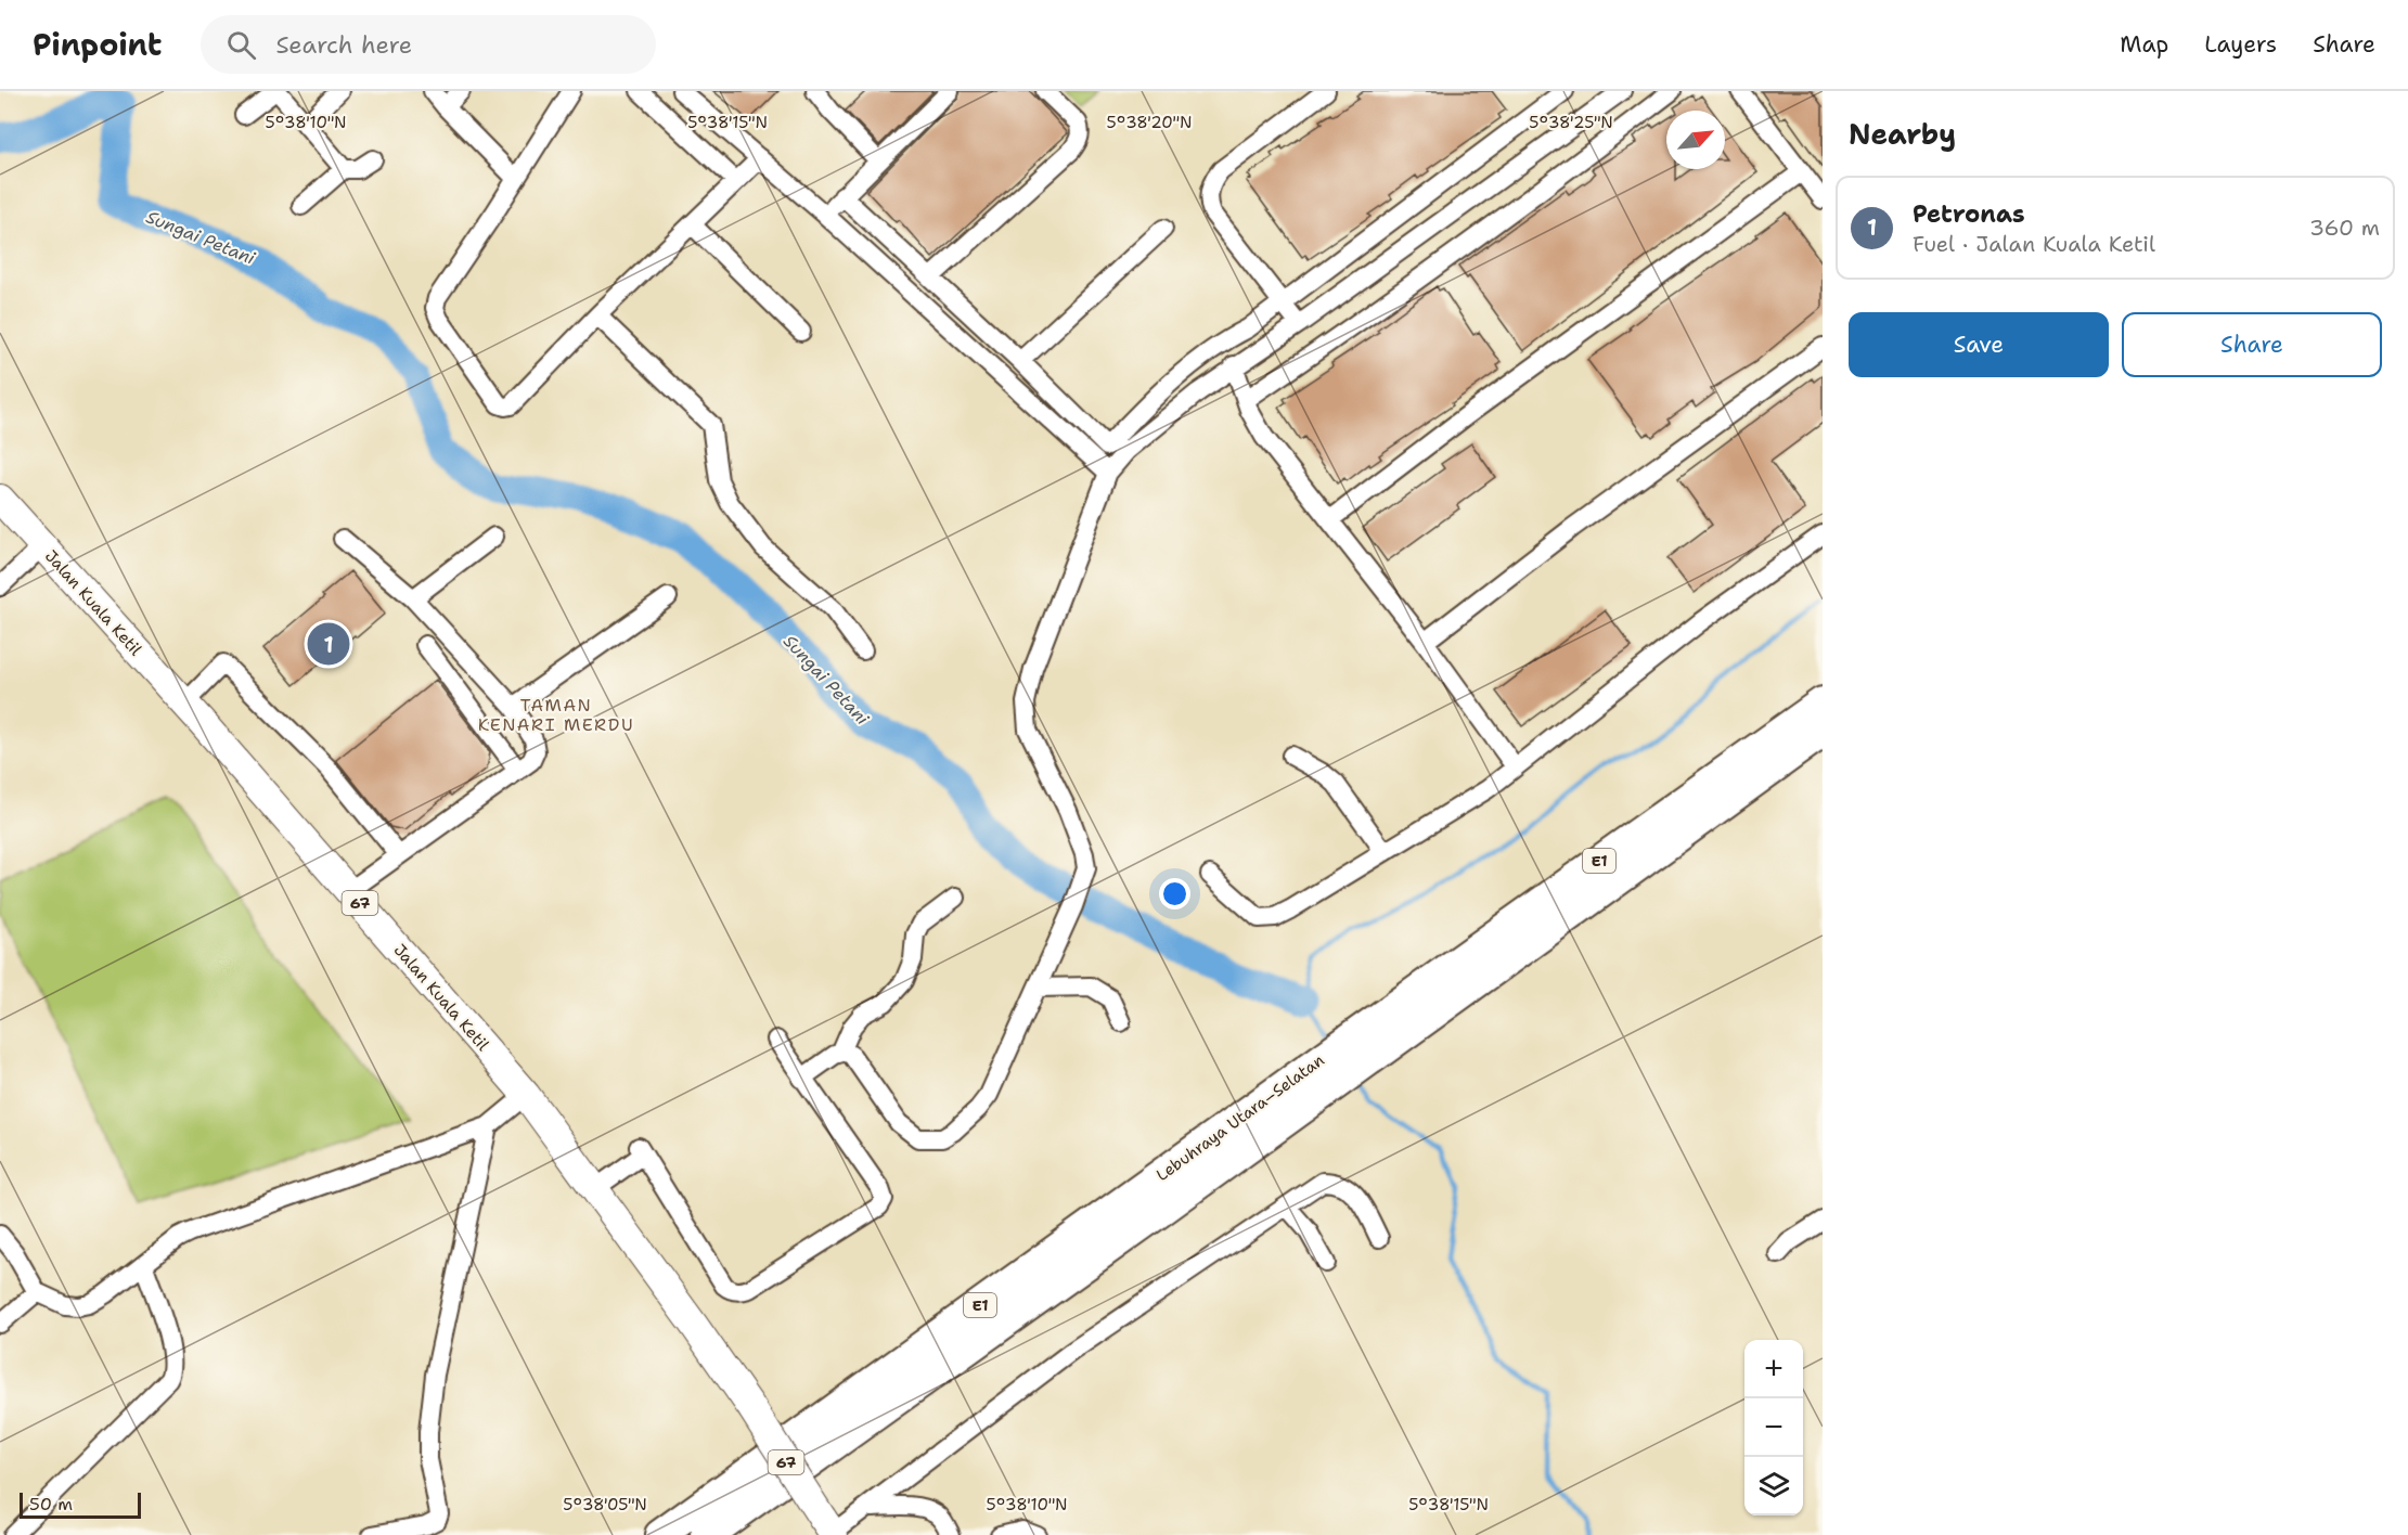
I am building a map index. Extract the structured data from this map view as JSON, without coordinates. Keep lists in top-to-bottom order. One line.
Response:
{"streets":{"highway":["E1","Lebuhraya Utara–Selatan"],"main road":["Jalan Kuala Ketil","67"]},"districts":["TAMAN KENARI MERDU"],"water":["Sungai Petani"],"scale_bar":"50 m","north":"top right","page":{"header":"Pinpoint","search":"Search here","nav":["Map","Layers","Share"],"heading":"Nearby","list":[{"mark":"1","name":"Petronas","note":"Fuel · Jalan Kuala Ketil","value":"360 m"}],"buttons":["Save","Share"],"pins":"1","map_buttons":["+","−"],"scale":"50 m"},"coordinates":["5°38'10\"N","5°38'15\"N","5°38'20\"N","5°38'25\"N","5°38'05\"N"]}
